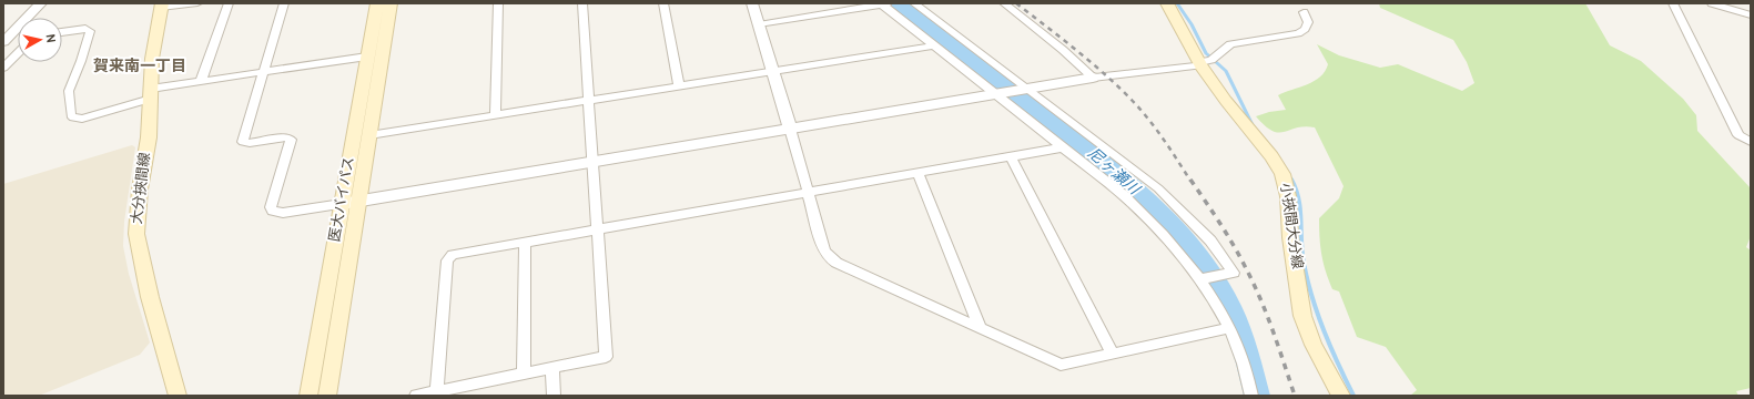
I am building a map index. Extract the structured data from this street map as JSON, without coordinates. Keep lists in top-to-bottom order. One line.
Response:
{"streets":{"main road":["大分挾間線","医大バイパス","小挾間大分線"]},"districts":["賀来南一丁目"],"water":["尼ヶ瀬川"],"north":"right"}
